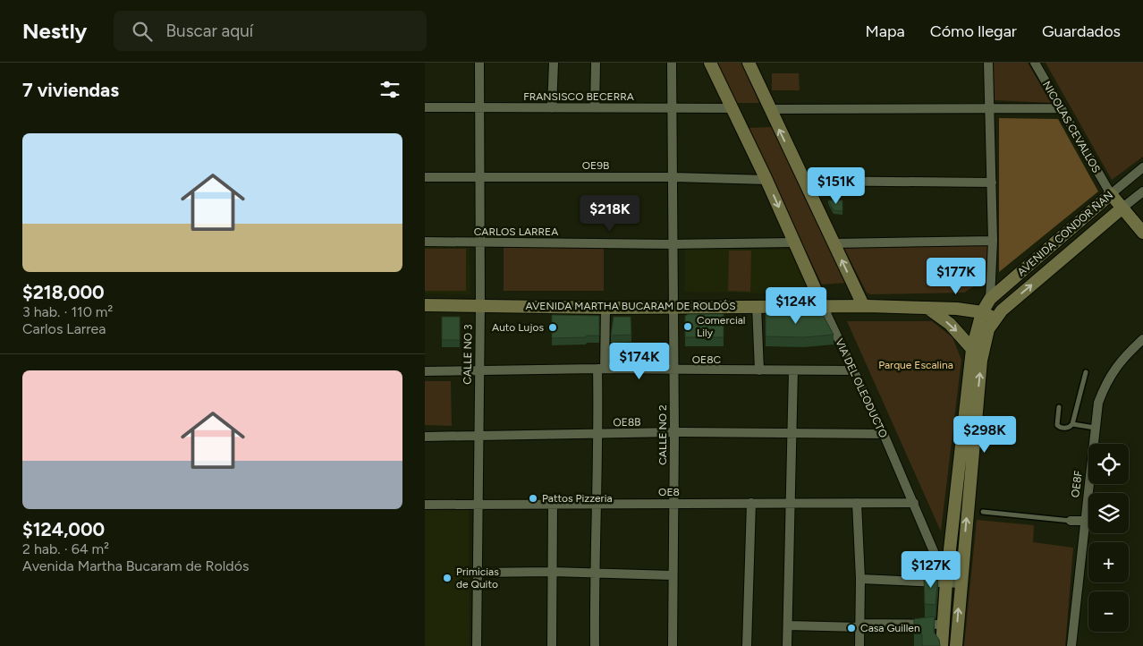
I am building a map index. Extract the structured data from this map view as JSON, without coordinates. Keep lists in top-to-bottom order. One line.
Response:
{"streets":{"street":["FRANSISCO BECERRA","NICOLAS CEVALLOS","OE9B","CARLOS LARREA","AVENIDA CONDOR ÑAN","AVENIDA MARTHA BUCARAM DE ROLDÓS","CALLE NO 3","OE8C","VIA DEL OLEODUCTO","OE8B","CALLE NO 2","OE8F","OE8"]},"crossings":[["FRANSISCO BECERRA","CALLE NO 3"],["FRANSISCO BECERRA","VIA DEL OLEODUCTO"],["FRANSISCO BECERRA","CALLE NO 2"],["NICOLAS CEVALLOS","AVENIDA CONDOR ÑAN"],["OE9B","CALLE NO 3"],["OE9B","VIA DEL OLEODUCTO"],["OE9B","CALLE NO 2"],["CARLOS LARREA","CALLE NO 3"],["CARLOS LARREA","VIA DEL OLEODUCTO"],["CARLOS LARREA","CALLE NO 2"],["AVENIDA CONDOR ÑAN","AVENIDA MARTHA BUCARAM DE ROLDÓS"],["AVENIDA CONDOR ÑAN","VIA DEL OLEODUCTO"],["AVENIDA MARTHA BUCARAM DE ROLDÓS","CALLE NO 3"],["AVENIDA MARTHA BUCARAM DE ROLDÓS","VIA DEL OLEODUCTO"],["AVENIDA MARTHA BUCARAM DE ROLDÓS","CALLE NO 2"],["CALLE NO 3","OE8C"],["CALLE NO 3","OE8B"],["CALLE NO 3","OE8"],["OE8C","VIA DEL OLEODUCTO"],["OE8C","CALLE NO 2"],["VIA DEL OLEODUCTO","OE8B"],["VIA DEL OLEODUCTO","OE8"],["OE8B","CALLE NO 2"],["CALLE NO 2","OE8"]],"parks":["Parque Escalina"],"places":["Comercial Lily","Auto Lujos","Pattos Pizzeria","Primicias de Quito","Casa Guillen"],"page":{"header":"Nestly","search":"Buscar aquí","nav":["Mapa","Cómo llegar","Guardados"],"heading":"7 viviendas","list":[{"name":"$218,000","note":"3 hab. · 110 m² · Carlos Larrea"},{"name":"$124,000","note":"2 hab. · 64 m² · Avenida Martha Bucaram de Roldós"}],"price":["$151K","$218K","$177K","$124K","$174K","$298K","$127K"],"map_buttons":["+","−"]}}
